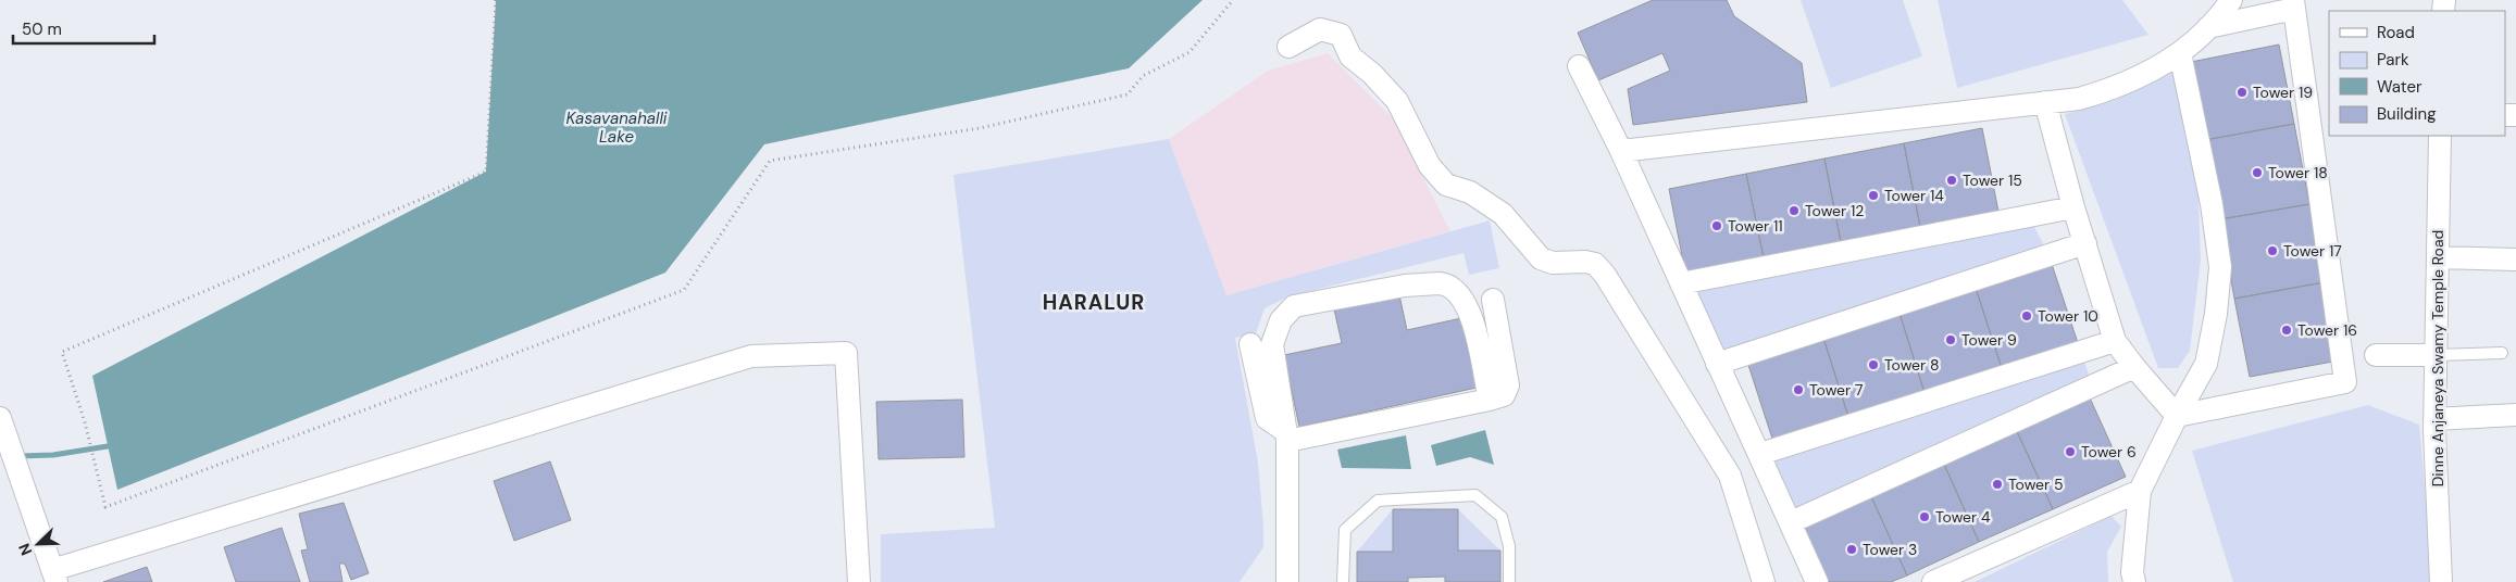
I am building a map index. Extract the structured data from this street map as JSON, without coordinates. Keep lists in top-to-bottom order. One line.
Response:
{"streets":{"street":["Dinne Anjaneya Swamy Temple Road"]},"districts":["HARALUR"],"water":["Kasavanahalli Lake"],"places":["Tower 19","Tower 18","Tower 15","Tower 14","Tower 12","Tower 11","Tower 17","Tower 10","Tower 16","Tower 9","Tower 8","Tower 7","Tower 6","Tower 5","Tower 4","Tower 3"],"legend":["Road","Park","Water","Building"],"scale_bar":"50 m","north":"bottom left"}
